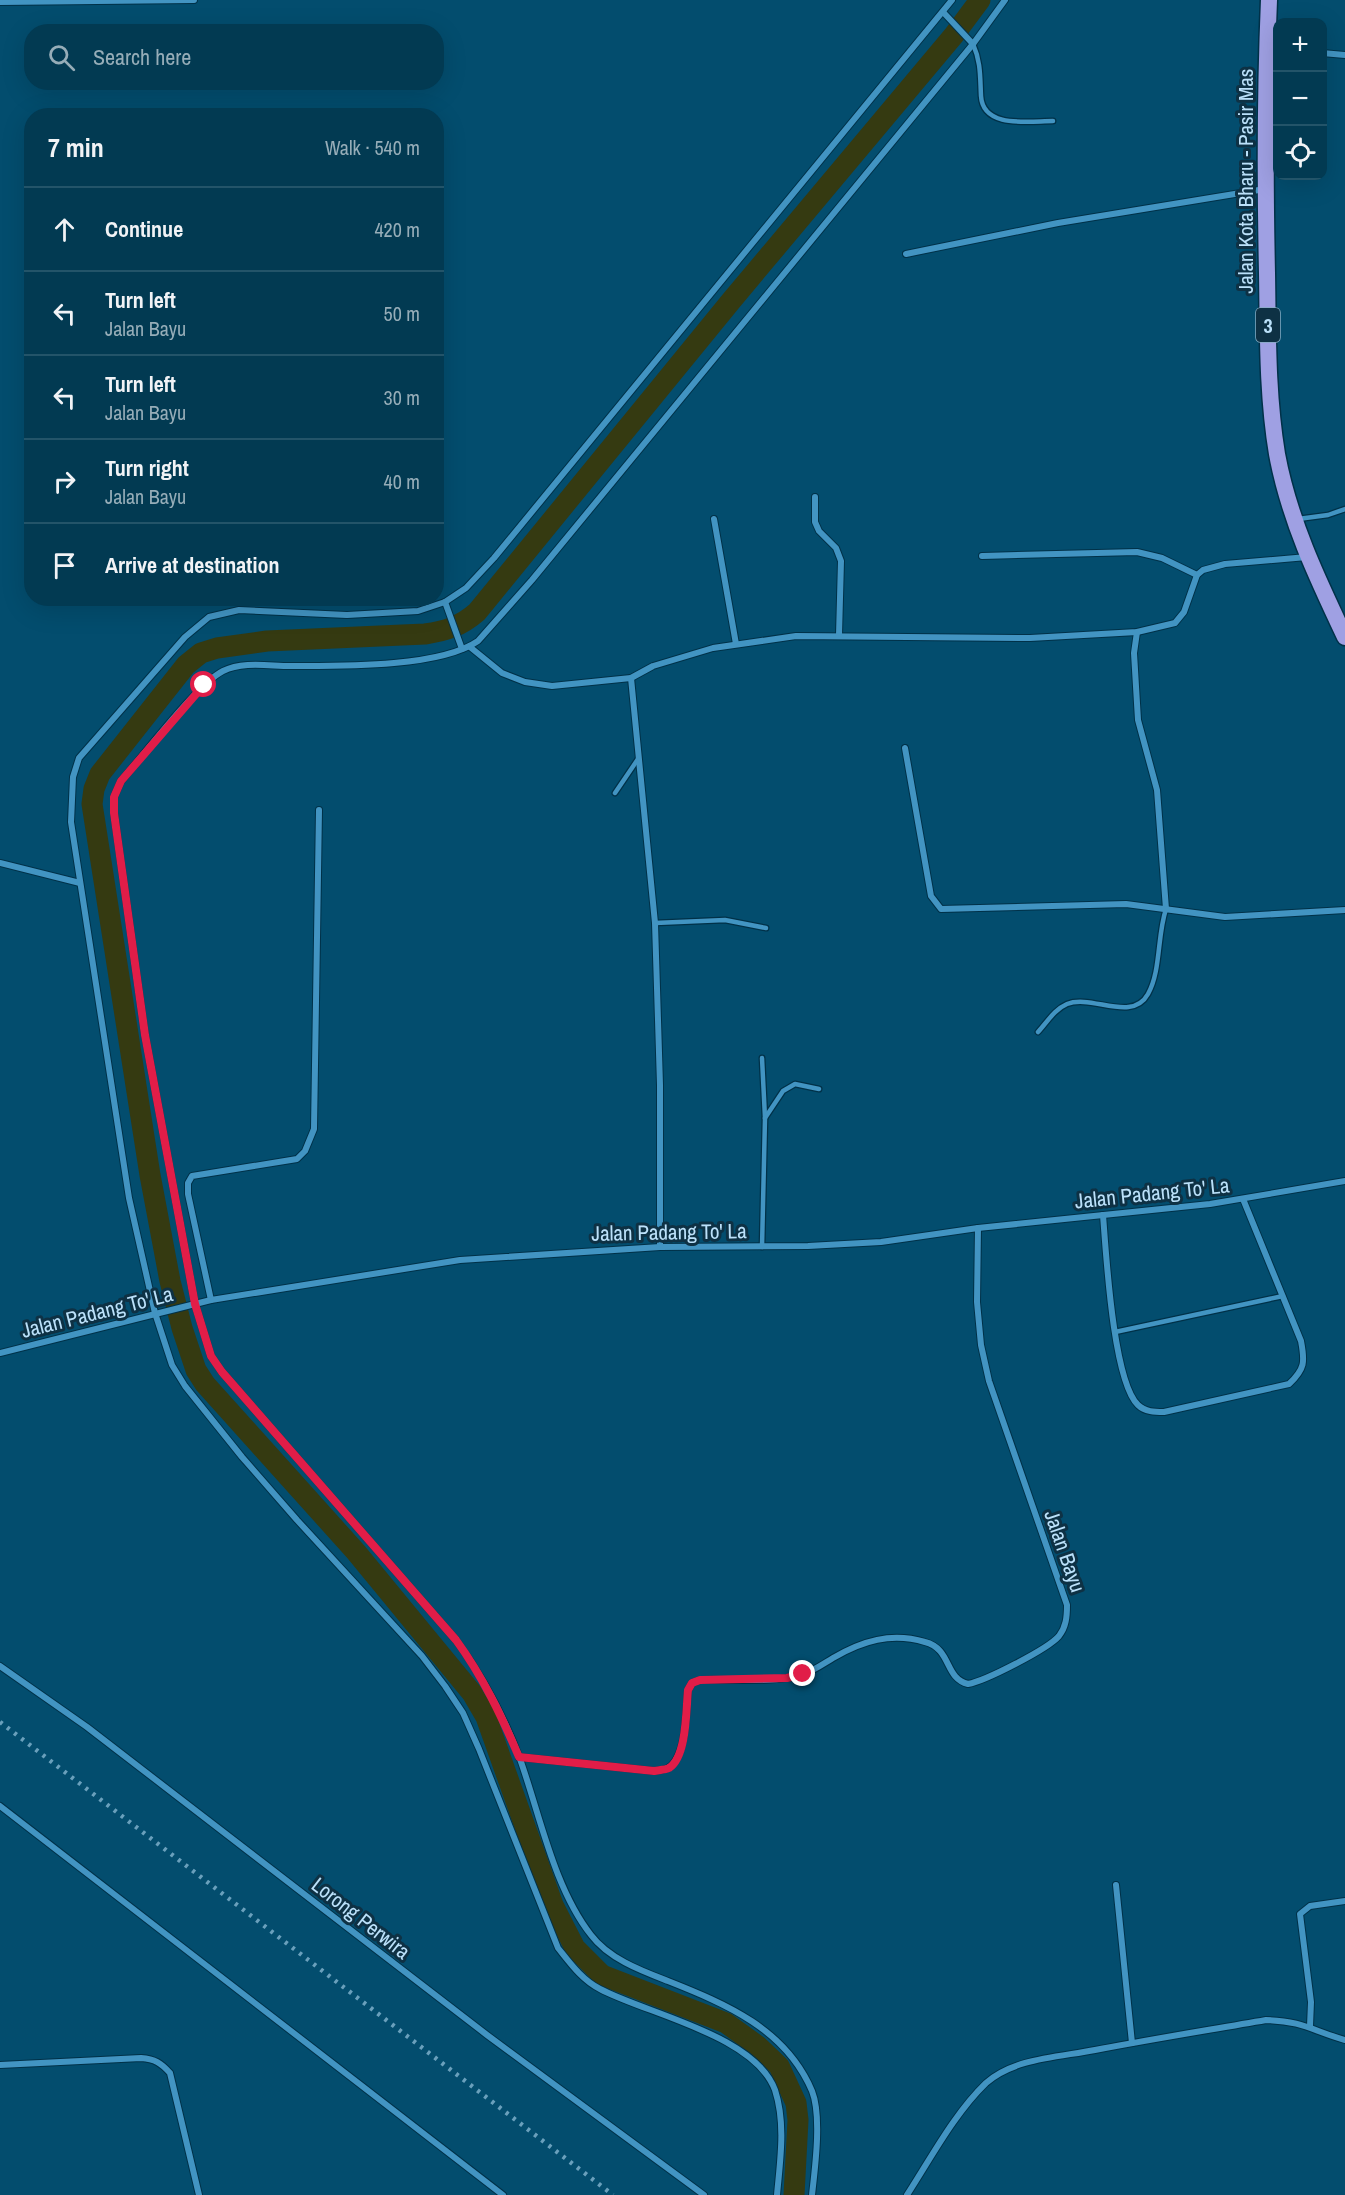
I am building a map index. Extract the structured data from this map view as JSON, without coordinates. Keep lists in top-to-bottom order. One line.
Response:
{"streets":{"highway":["Jalan Kota Bharu - Pasir Mas","3"],"street":["Jalan Padang To' La","Jalan Bayu","Lorong Perwira"]},"crossings":[["Jalan Padang To' La","Jalan Bayu"]],"page":{"map_buttons":["+","−"],"search":"Search here","heading":["7 min","Walk · 540 m"],"list":[["Continue","420 m"],["Turn left","Jalan Bayu","50 m"],["Turn left","Jalan Bayu","30 m"],["Turn right","Jalan Bayu","40 m"],"Arrive at destination"]}}
